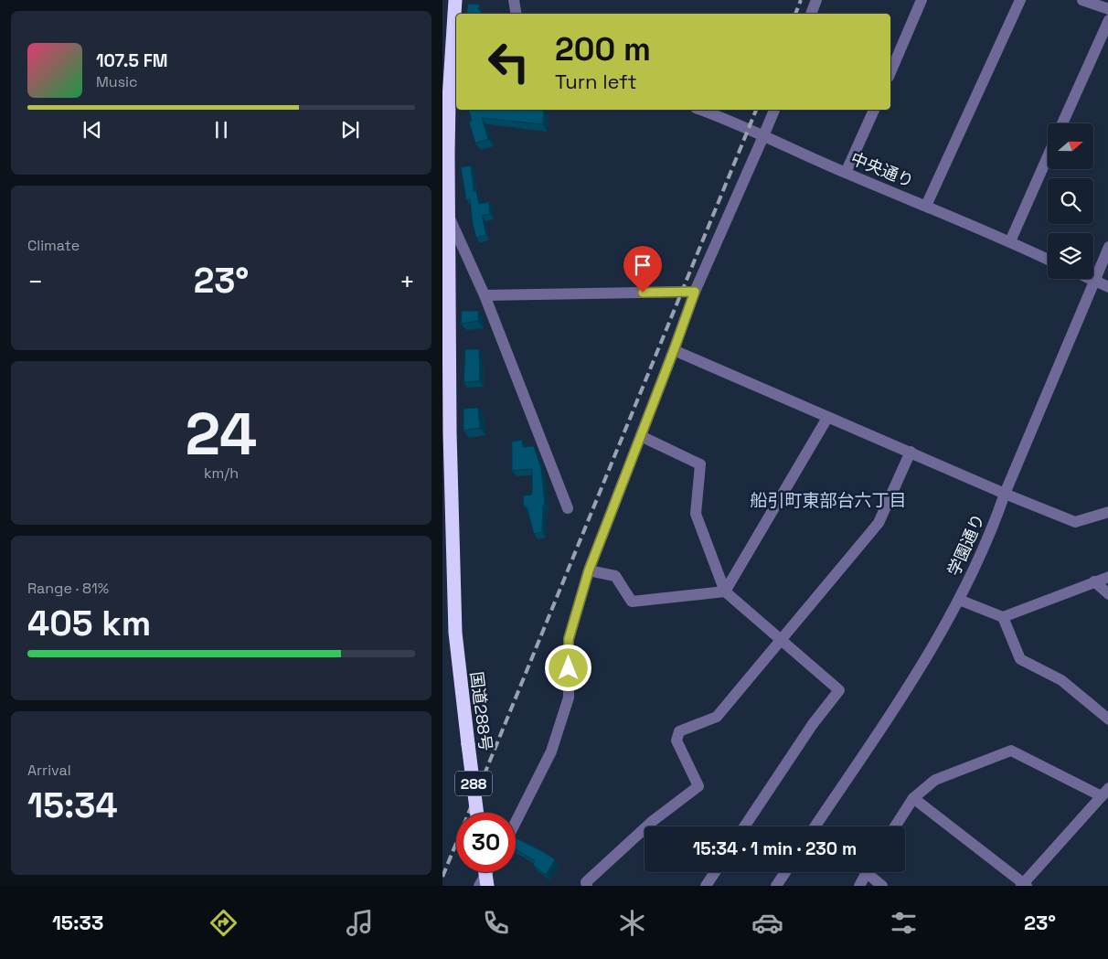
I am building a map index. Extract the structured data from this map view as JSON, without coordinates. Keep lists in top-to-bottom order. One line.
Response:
{"streets":{"highway":["国道288号","288"],"street":["中央通り","学園通り"]},"districts":["船引町東部台六丁目"],"north":"right","page":{"turn":["200 m","Turn left"],"song":["107.5 FM","Music"],"tile":["Climate",["24","km/h"],["Range · 81%","405 km"],["Arrival","15:34"]],"heat":["−","23°","+"],"limit":"30","trip":"15:34 · 1 min · 230 m","tabs":["15:33","23°"]}}
